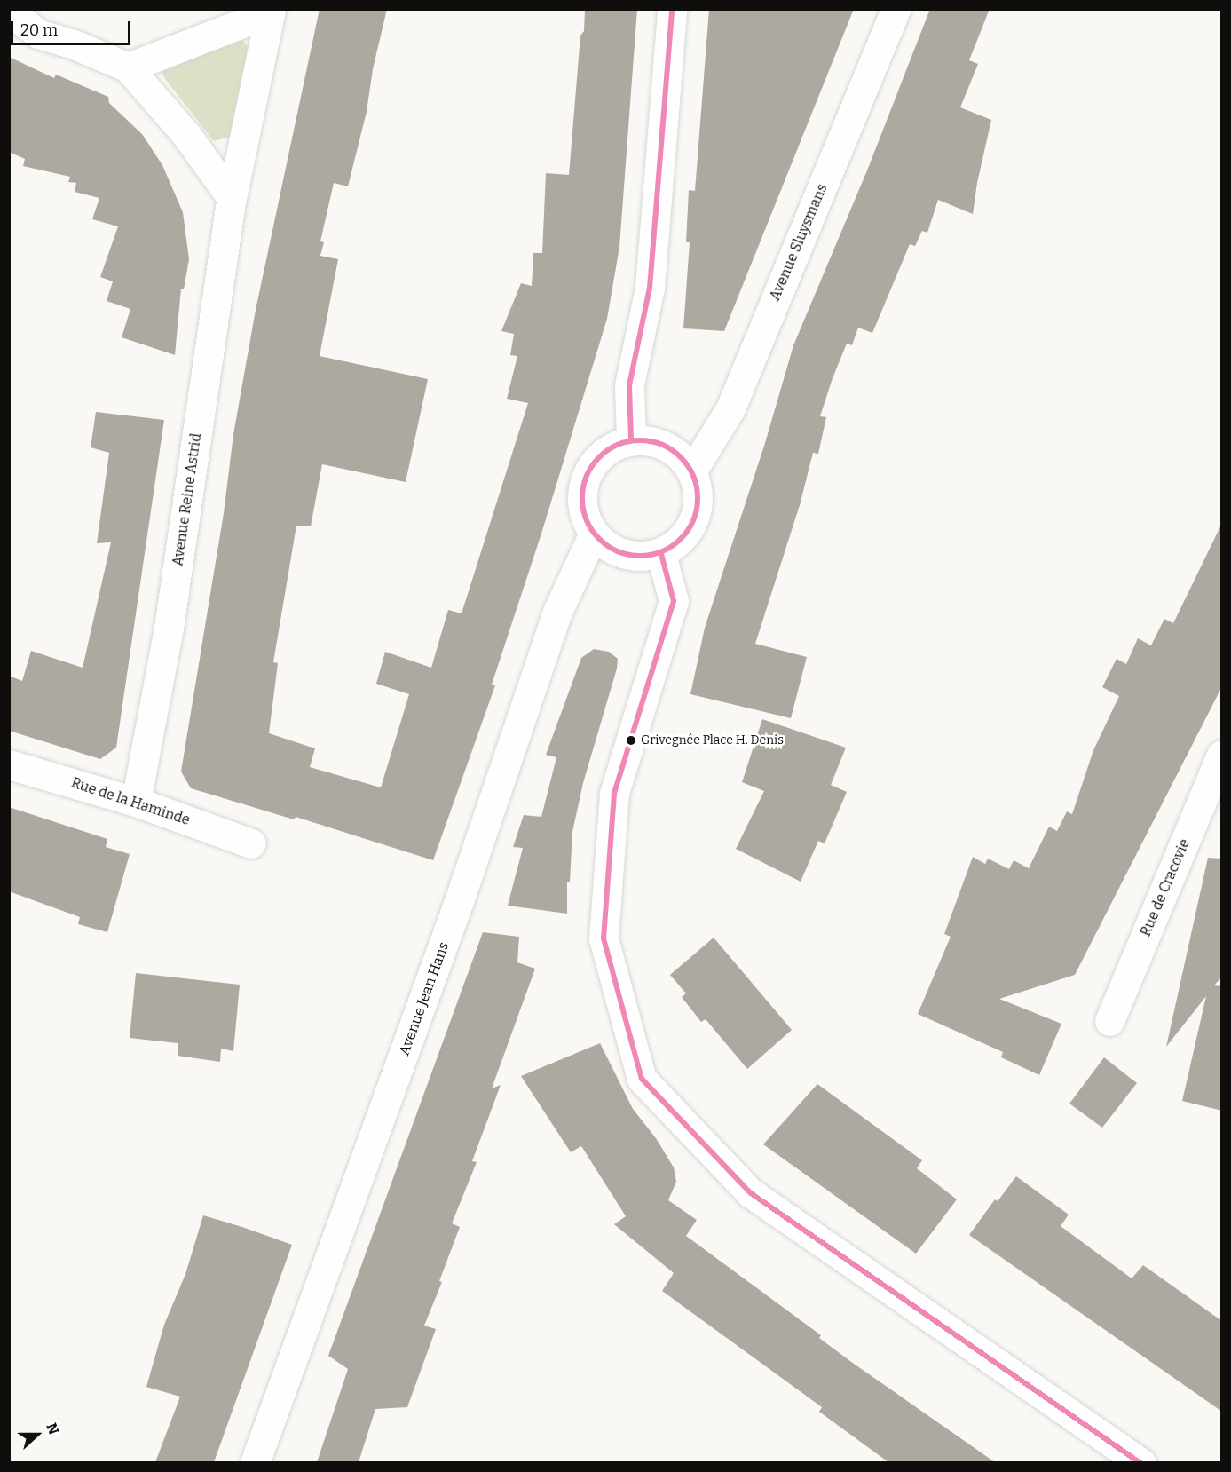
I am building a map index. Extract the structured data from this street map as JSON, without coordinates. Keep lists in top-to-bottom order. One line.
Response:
{"streets":{"street":["Avenue Sluysmans","Avenue Reine Astrid","Rue de la Haminde","Rue de Cracovie","Avenue Jean Hans"]},"crossings":[["Avenue Sluysmans","Avenue Jean Hans"],["Avenue Reine Astrid","Rue de la Haminde"]],"places":["Grivegnée Place H. Denis"],"scale_bar":"20 m","north":"right"}
